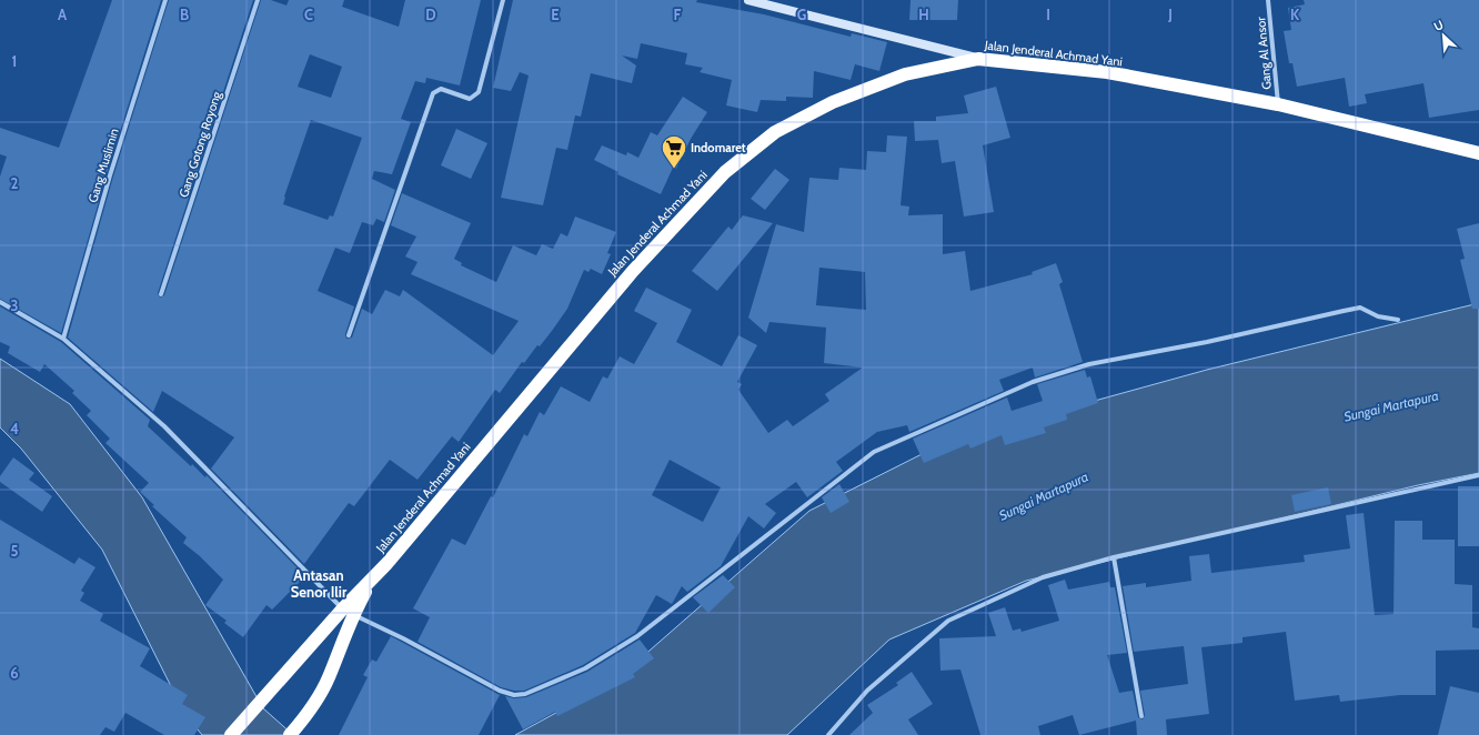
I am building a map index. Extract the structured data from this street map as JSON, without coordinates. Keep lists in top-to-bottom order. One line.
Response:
{"streets":{"highway":["Jalan Jenderal Achmad Yani"],"street":["Gang Al Ansor","Gang Gotong Royong","Gang Muslimin"]},"crossings":[["Jalan Jenderal Achmad Yani","Gang Al Ansor"]],"districts":["Antasan Senor Ilir"],"water":["Sungai Martapura"],"places":{"supermarket":["Indomaret"]},"north":"top left","grid":{"columns":["A","B","C","D","E","F","G","H","I","J","K"],"rows":["1","2","3","4","5","6"]}}
